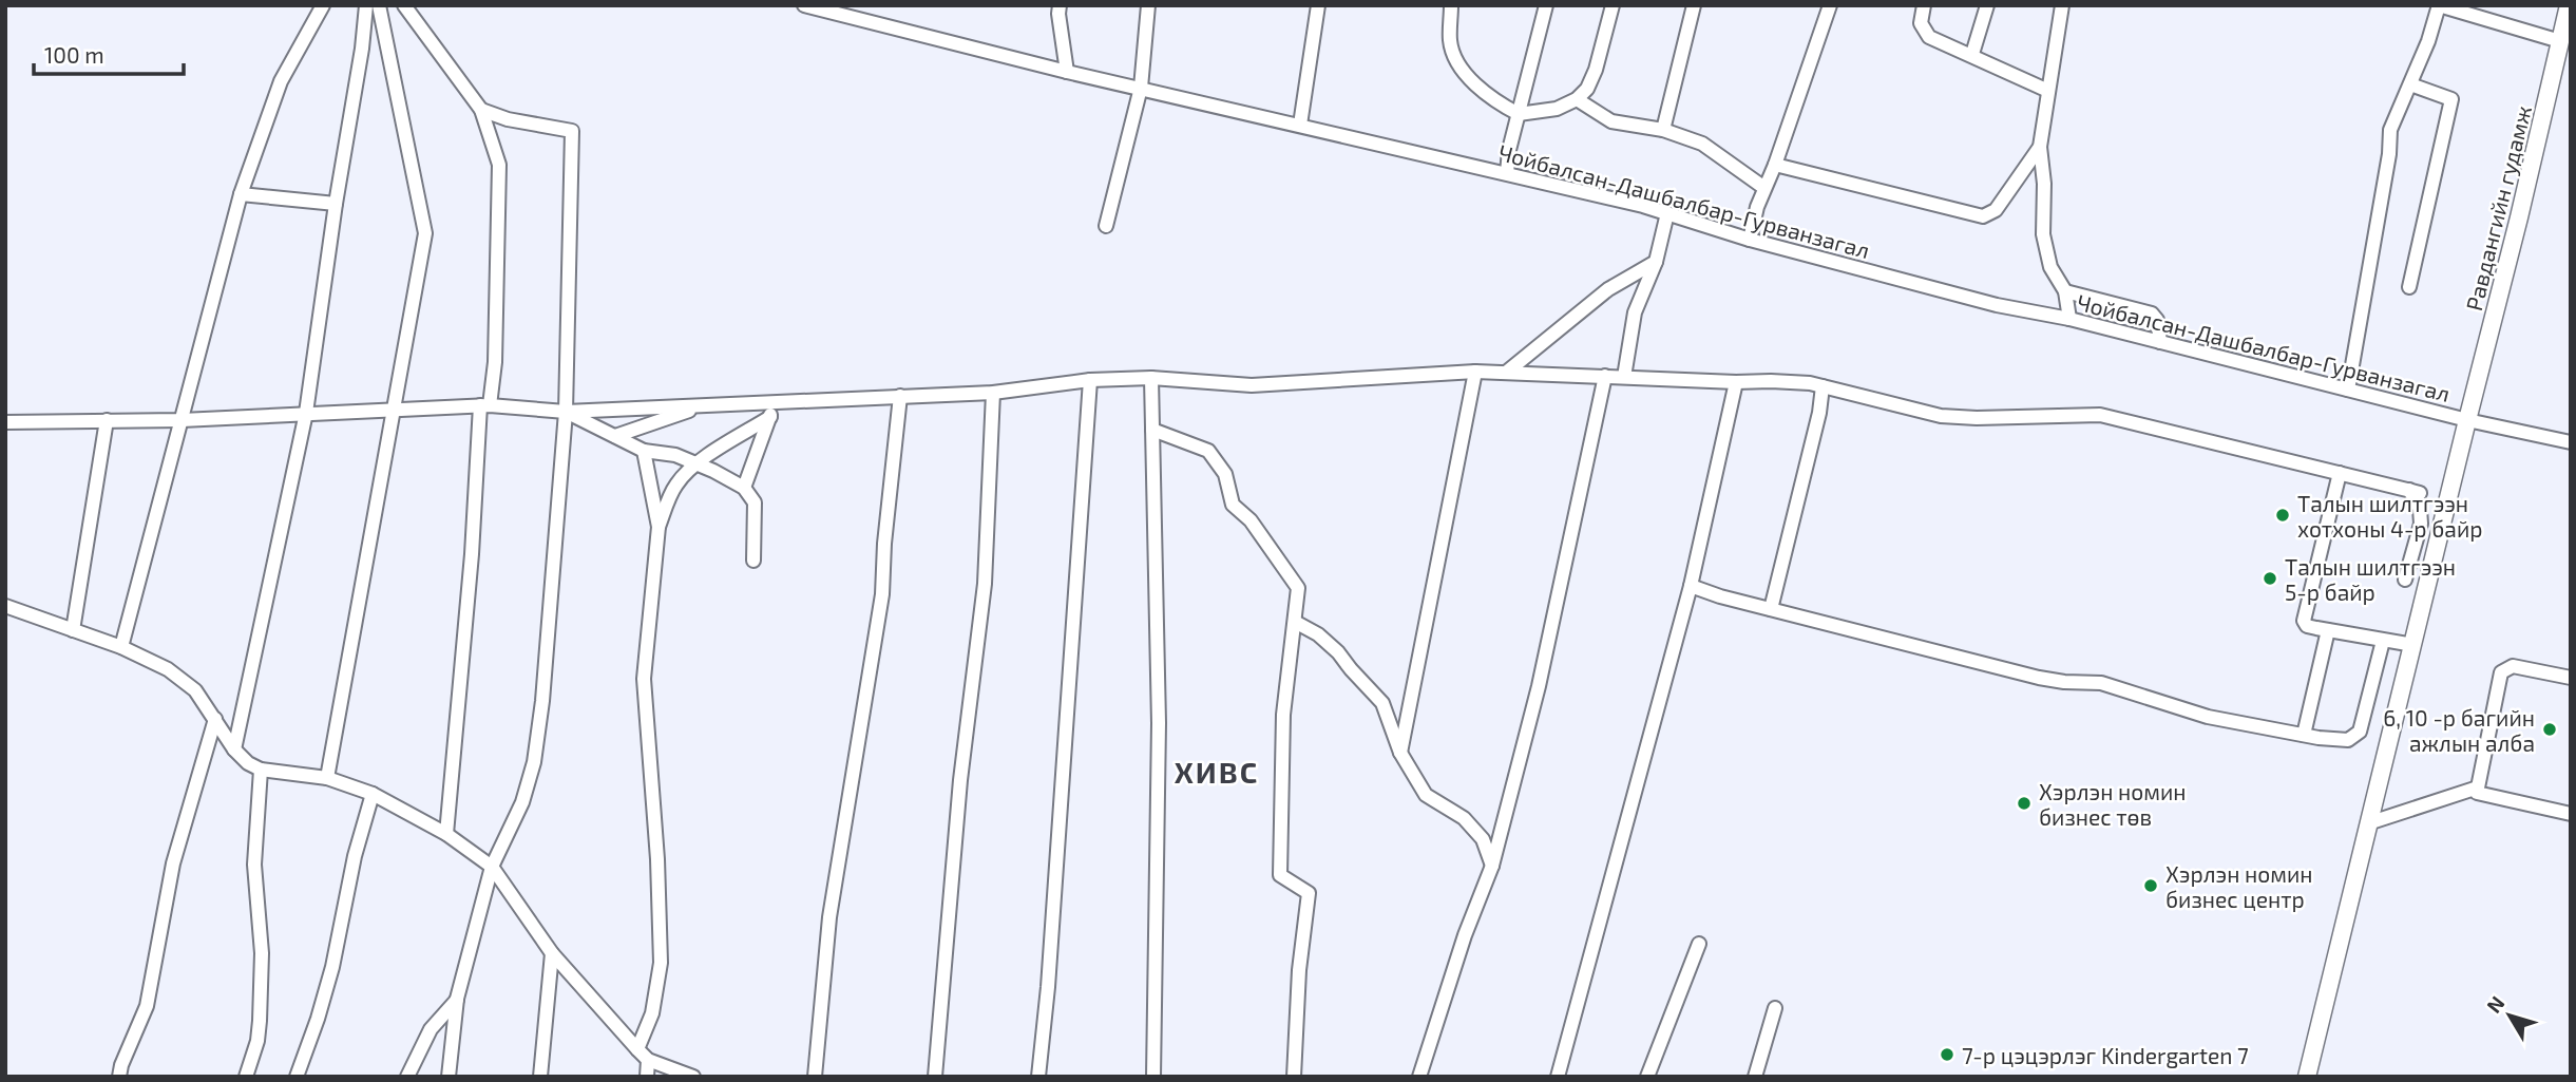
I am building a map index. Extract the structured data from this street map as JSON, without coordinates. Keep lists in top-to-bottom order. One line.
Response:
{"streets":{"main road":["Равдангийн гудамж"],"street":["Чойбалсан-Дашбалбар-Гурванзагал"]},"crossings":[["Чойбалсан-Дашбалбар-Гурванзагал","Равдангийн гудамж"]],"districts":["ХИВС"],"places":["Талын шилтгээн хотхоны 4-р байр","Талын шилтгээн 5-р байр","6, 10 -р багийн ажлын алба","Хэрлэн номин бизнес төв","Хэрлэн номин бизнес центр","7-р цэцэрлэг Kindergarten 7"],"scale_bar":"100 m","north":"top left"}
